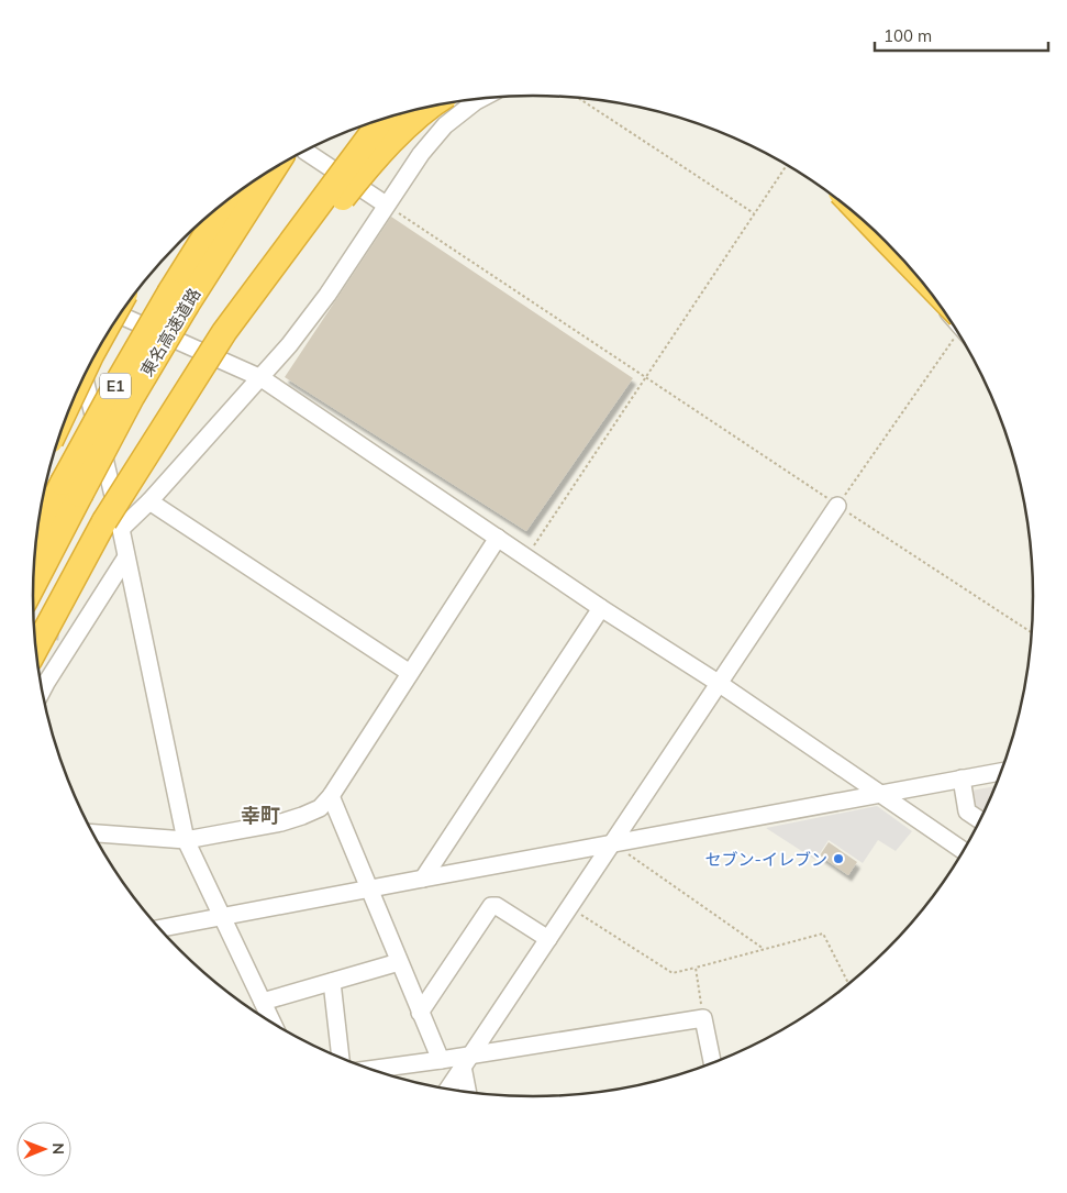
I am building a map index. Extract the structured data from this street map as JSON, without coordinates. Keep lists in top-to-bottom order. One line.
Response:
{"streets":{"highway":["東名高速道路","E1"]},"districts":["幸町"],"places":["セブン-イレブン"],"scale_bar":"100 m","north":"right"}
